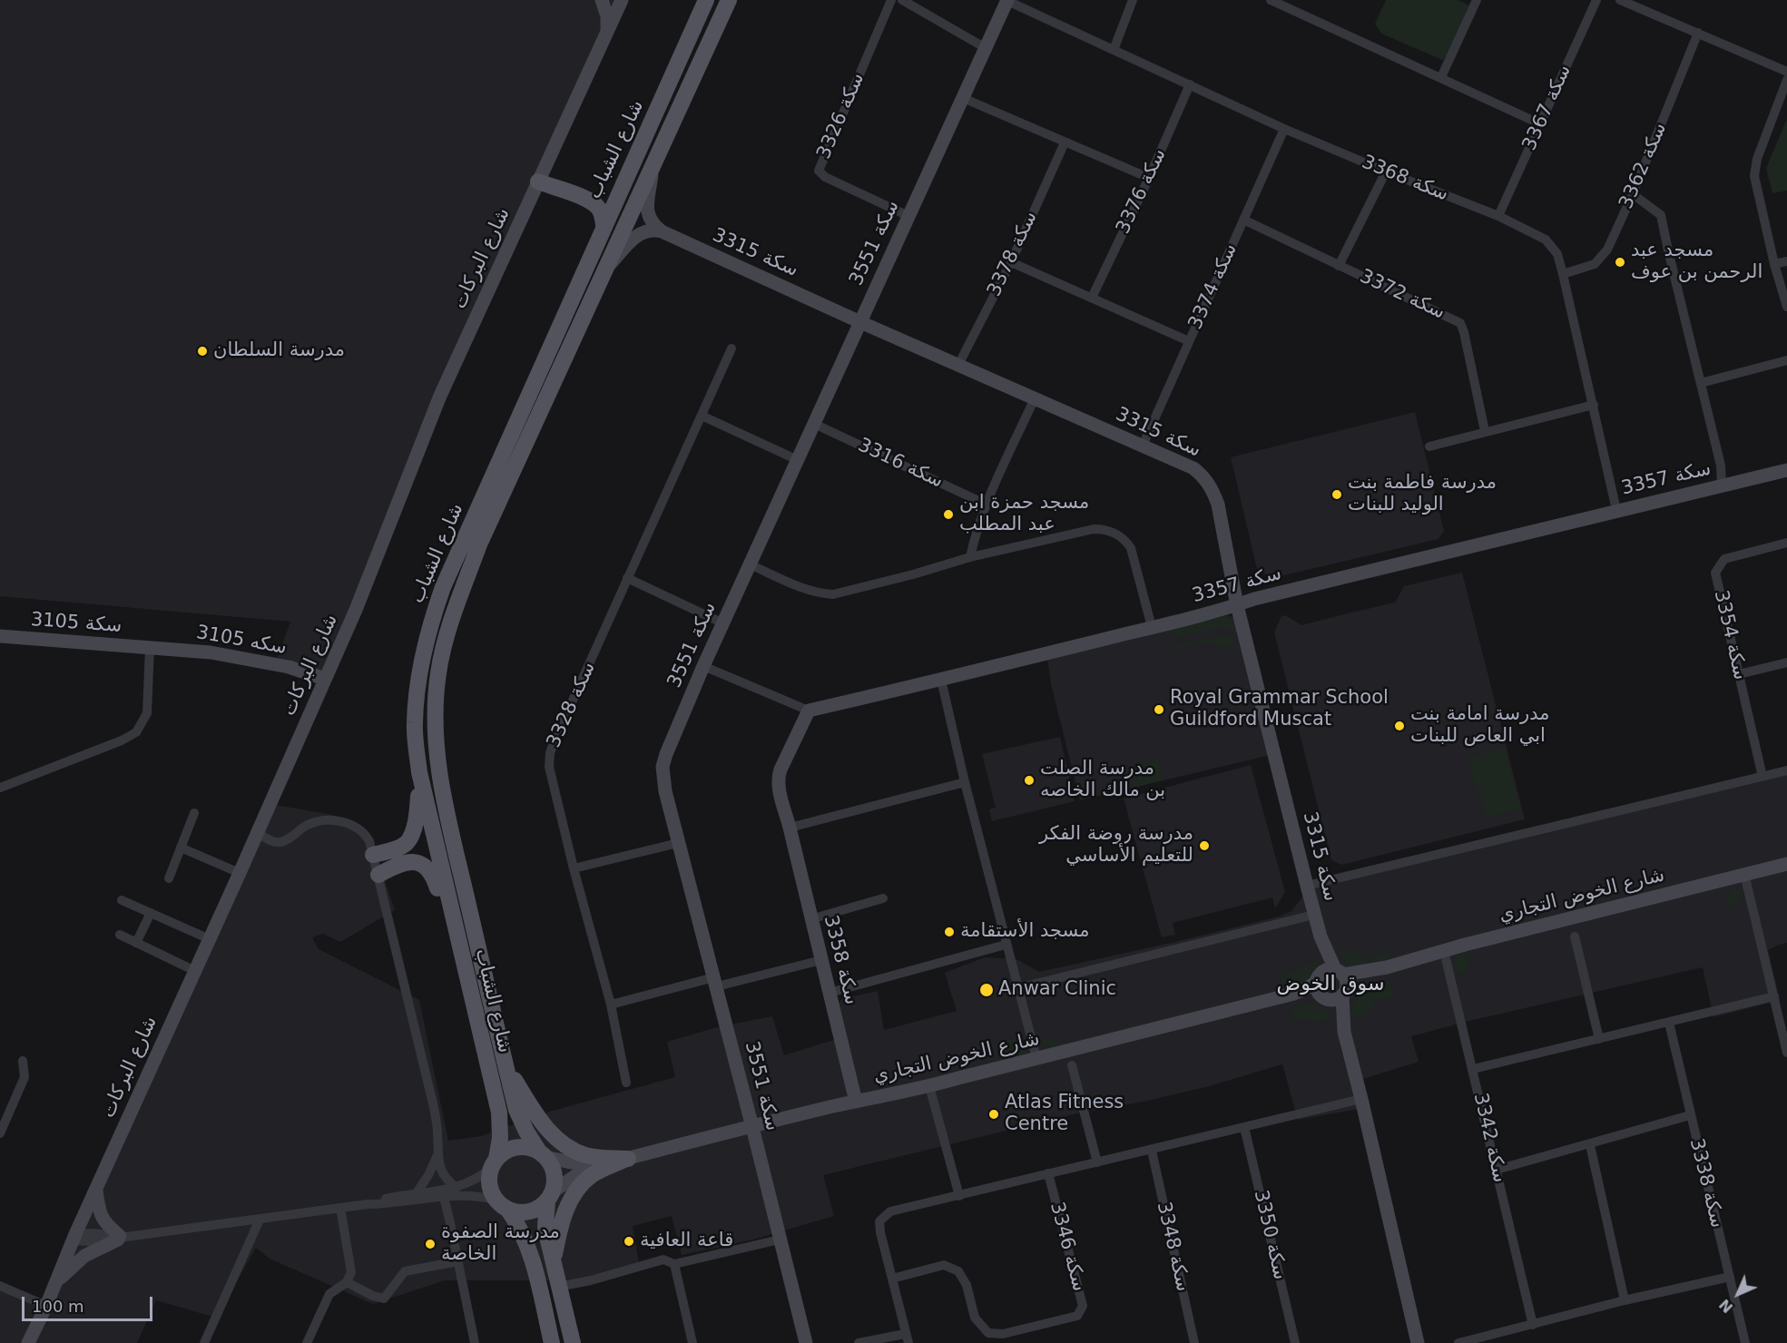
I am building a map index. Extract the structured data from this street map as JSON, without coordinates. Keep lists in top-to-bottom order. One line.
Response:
{"streets":{"main road":["شارع الشباب"],"street":["سكة 3367","سكة 3326","سكة 3362","سكة 3368","سكة 3376","سكة 3551","سكة 3315","سكة 3378","شارع البركات","سكة 3374","سكة 3372","سكة 3316","سكة 3357","سكة 3105","سكة 3354","سكه 3105","سكة 3328","شارع الخوض التجاري","سكة 3358","سكة 3342","سكة 3338","سكة 3350","سكة 3346","سكة 3348"]},"crossings":[["سكة 3367","سكة 3368"],["سكة 3326","سكة 3551"],["شارع الشباب","شارع الخوض التجاري"],["سكة 3362","سكة 3368"],["سكة 3368","سكة 3376"],["سكة 3368","سكة 3551"],["سكة 3368","سكة 3374"],["سكة 3368","سكة 3357"],["سكة 3551","سكة 3315"],["سكة 3551","سكة 3316"],["سكة 3551","شارع الخوض التجاري"],["سكة 3315","سكة 3378"],["سكة 3315","سكة 3374"],["سكة 3315","سكة 3357"],["سكة 3315","شارع الخوض التجاري"],["شارع البركات","سكه 3105"],["سكة 3374","سكة 3372"],["سكة 3357","سكة 3358"],["سكة 3105","سكه 3105"],["شارع الخوض التجاري","سكة 3358"],["شارع الخوض التجاري","سكة 3342"]],"districts":["سوق الخوض"],"places":["مسجد عبد الرحمن بن عوف","مدرسة السلطان","مدرسة فاطمة بنت الوليد للبنات","مسجد حمزة ابن عبد المطلب","Royal Grammar School Guildford Muscat","مدرسة امامة بنت ابي العاص للبنات","مدرسة الصلت بن مالك الخاصه","مدرسة روضة الفكر للتعليم الأساسي","مسجد الأستقامة","Anwar Clinic","Atlas Fitness Centre","قاعة العافية","مدرسة الصفوة الخاصة"],"scale_bar":"100 m","north":"bottom left"}
